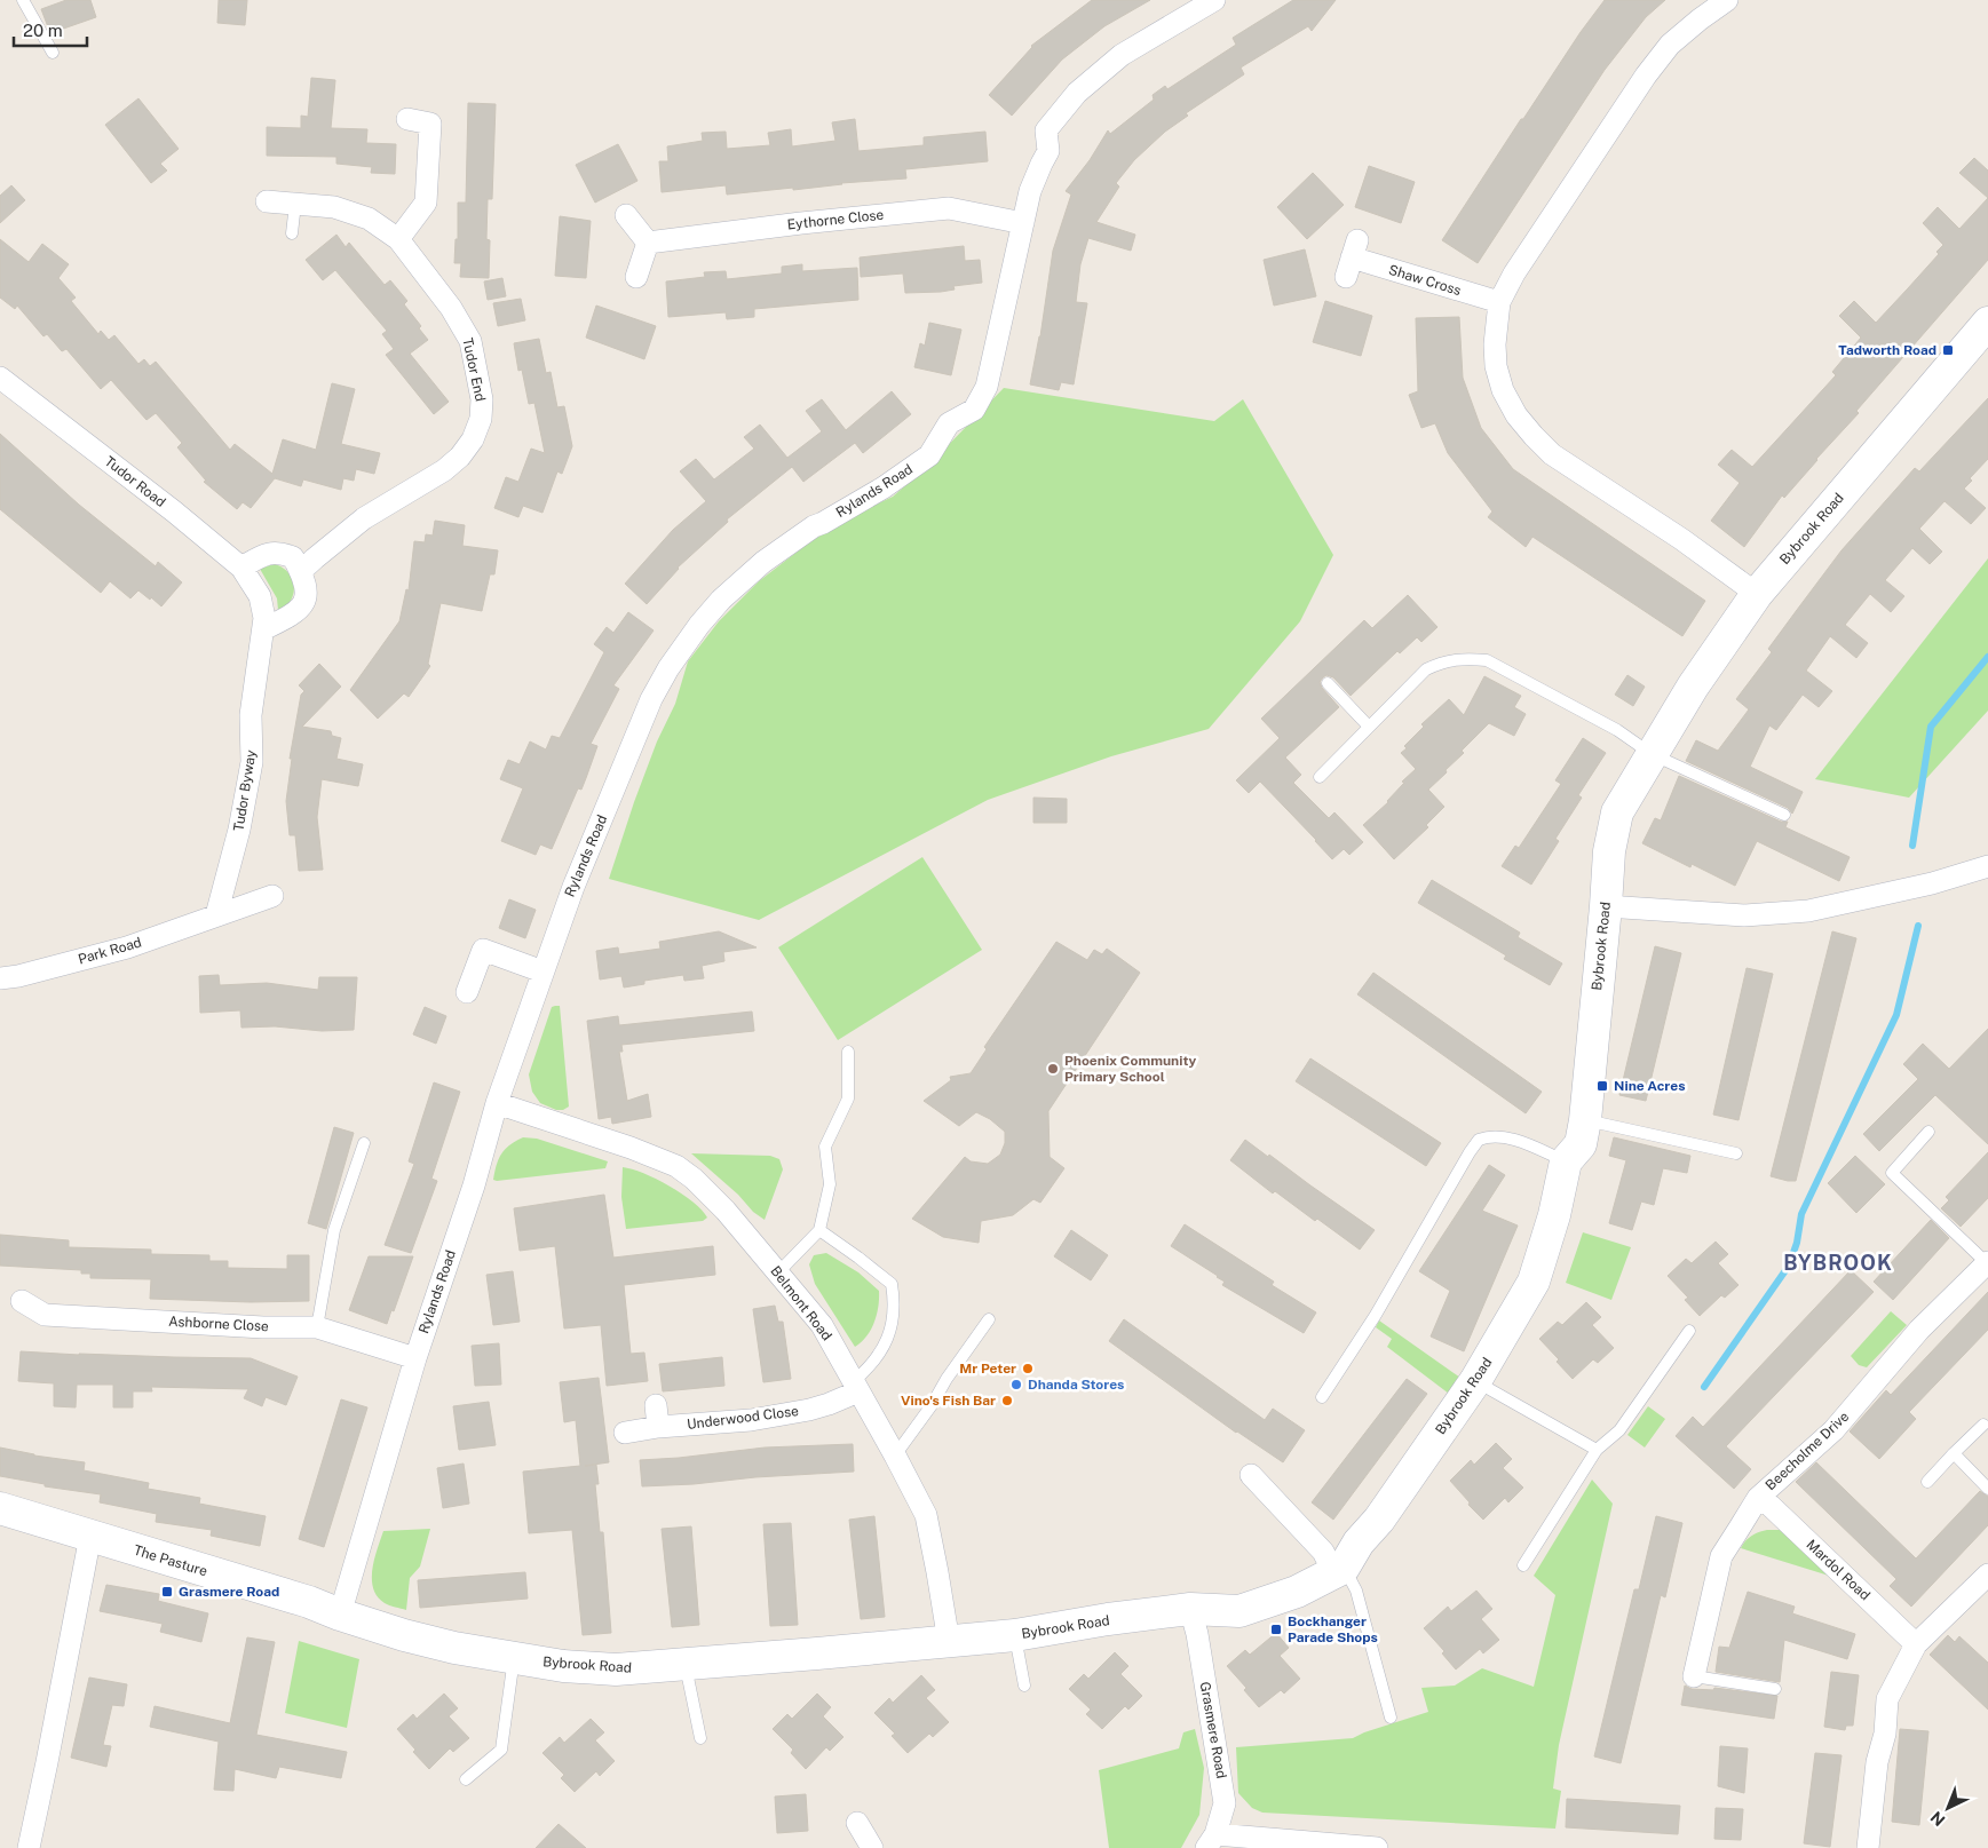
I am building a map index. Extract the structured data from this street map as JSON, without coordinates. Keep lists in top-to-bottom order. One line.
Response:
{"streets":{"street":["Eythorne Close","Shaw Cross","Tudor End","Tudor Road","Rylands Road","Bybrook Road","Tudor Byway","Park Road","Belmont Road","Ashborne Close","Underwood Close","Beecholme Drive","The Pasture","Mardol Road","Grasmere Road"]},"crossings":[["Eythorne Close","Rylands Road"],["Tudor Road","Tudor Byway"],["Rylands Road","Bybrook Road"],["Rylands Road","Belmont Road"],["Rylands Road","Ashborne Close"],["Rylands Road","The Pasture"],["Bybrook Road","Belmont Road"],["Bybrook Road","The Pasture"],["Bybrook Road","Grasmere Road"],["Tudor Byway","Park Road"],["Belmont Road","Underwood Close"],["Beecholme Drive","Mardol Road"]],"districts":["BYBROOK"],"places":{"transit":["Tadworth Road","Nine Acres","Grasmere Road","Bockhanger Parade Shops"],"other":["Phoenix Community Primary School","Mr Peter","Dhanda Stores","Vino's Fish Bar"]},"scale_bar":"20 m","north":"bottom left"}
